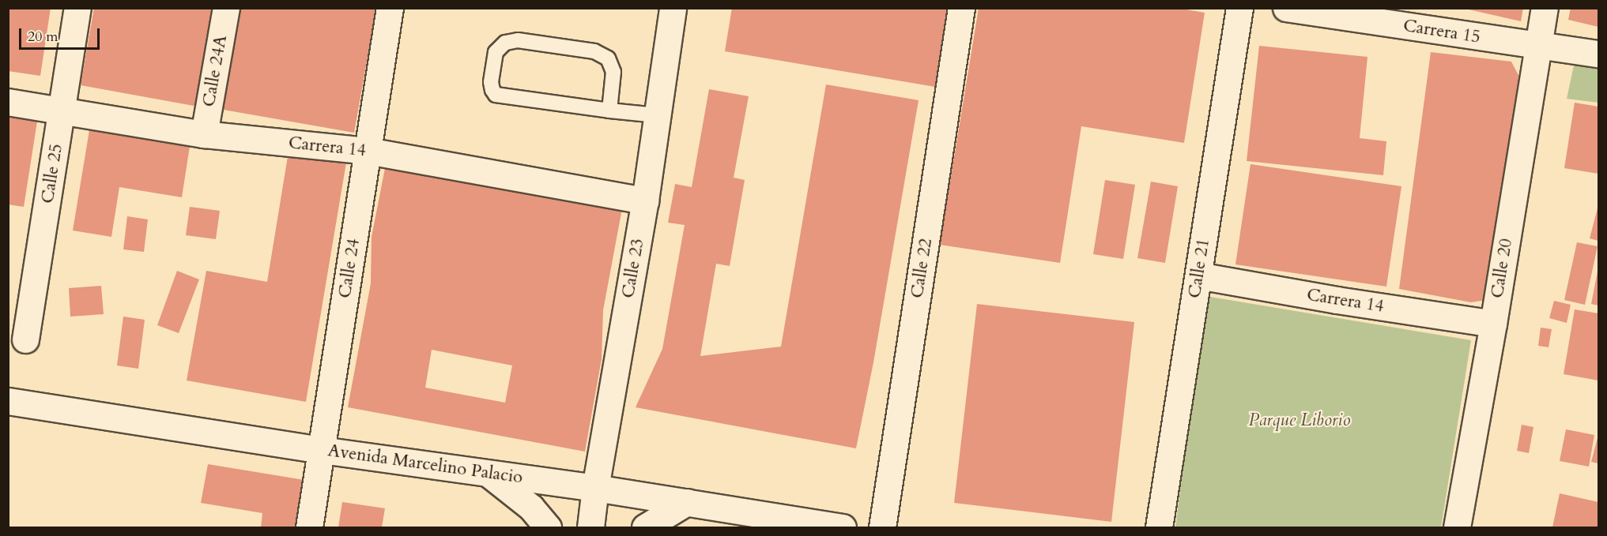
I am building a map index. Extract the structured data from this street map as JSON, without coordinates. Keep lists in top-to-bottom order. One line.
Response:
{"streets":{"street":["Carrera 15","Calle 24A","Carrera 14","Calle 25","Calle 24","Calle 23","Calle 22","Calle 21","Calle 20","Avenida Marcelino Palacio"]},"crossings":[["Carrera 15","Calle 20"],["Calle 24A","Carrera 14"],["Carrera 14","Calle 25"],["Carrera 14","Calle 24"],["Carrera 14","Calle 23"],["Carrera 14","Calle 21"],["Carrera 14","Calle 20"],["Calle 24","Avenida Marcelino Palacio"],["Calle 23","Avenida Marcelino Palacio"]],"parks":["Parque Liborio"],"scale_bar":"20 m"}
